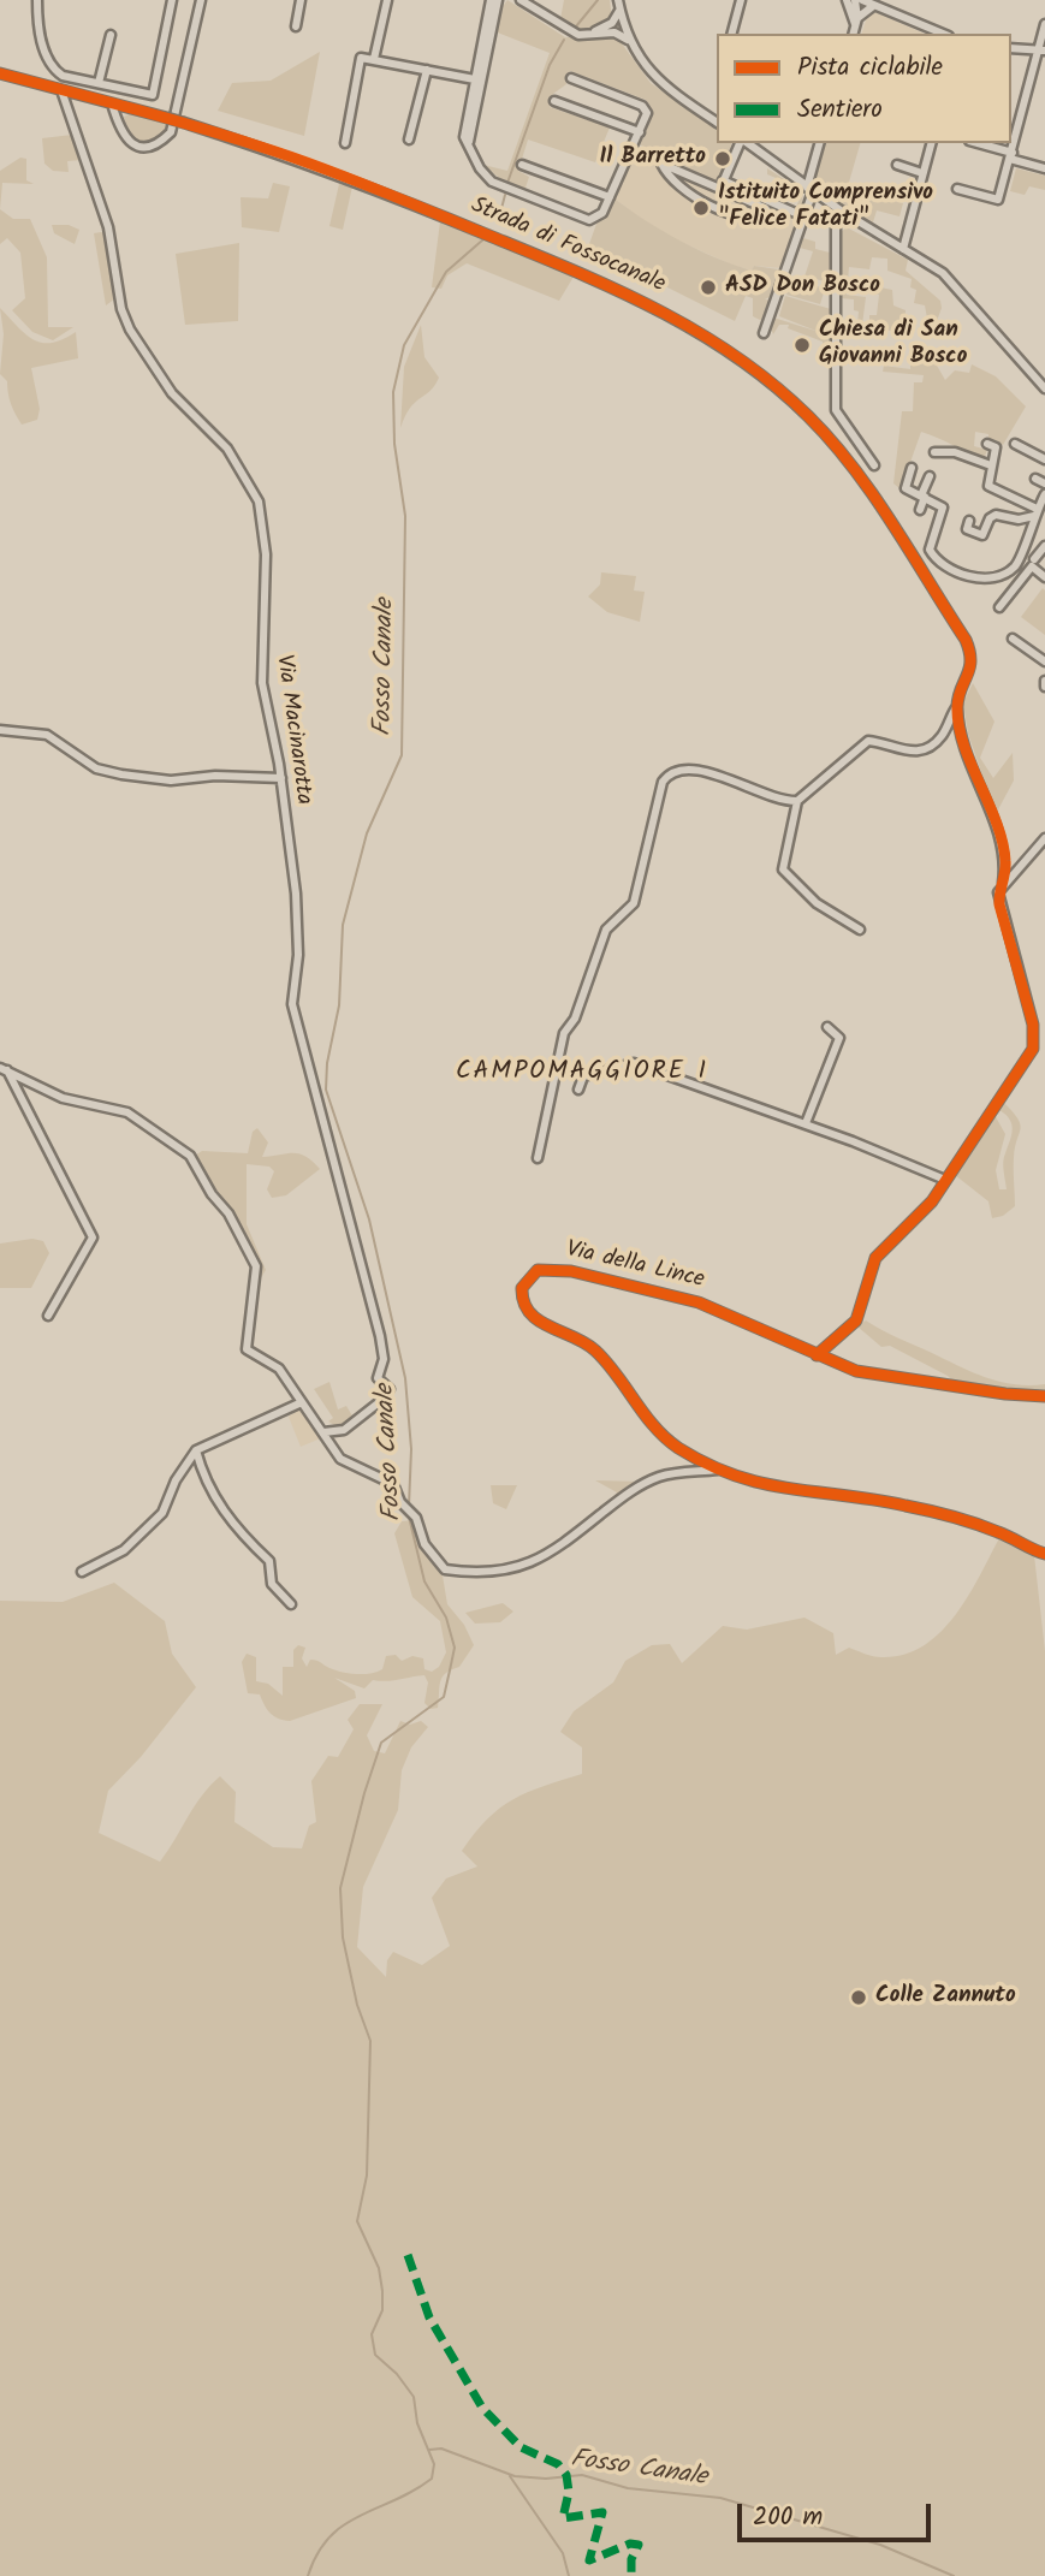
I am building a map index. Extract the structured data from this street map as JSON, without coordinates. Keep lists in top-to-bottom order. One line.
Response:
{"streets":{"street":["Strada di Fossocanale","Via Macinarotta","Via della Lince"]},"crossings":[["Strada di Fossocanale","Via Macinarotta"]],"districts":["CAMPOMAGGIORE I"],"water":["Fosso Canale"],"places":["Il Barretto","Istituito Comprensivo \"Felice Fatati\"","ASD Don Bosco","Chiesa di San Giovanni Bosco","Colle Zannuto"],"legend":["Pista ciclabile","Sentiero"],"scale_bar":"200 m"}
